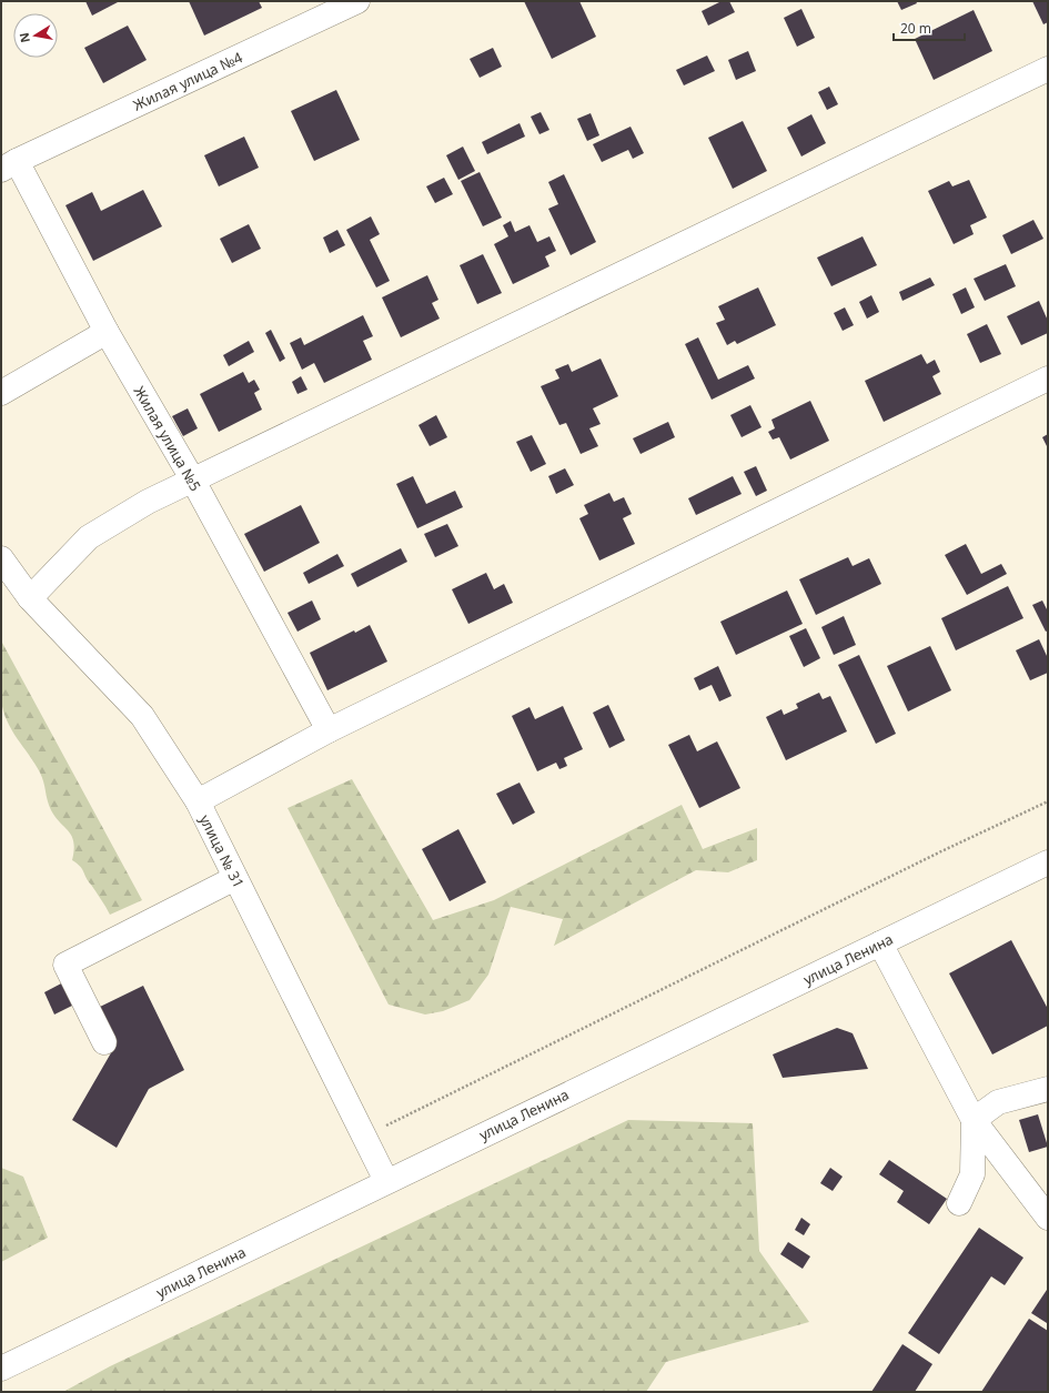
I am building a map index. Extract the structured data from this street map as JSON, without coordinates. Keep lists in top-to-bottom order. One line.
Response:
{"streets":{"street":["Жилая улица №4","Жилая улица №5","улица № 31","улица Ленина"]},"crossings":[["Жилая улица №4","Жилая улица №5"],["улица № 31","улица Ленина"]],"scale_bar":"20 m","north":"left"}
